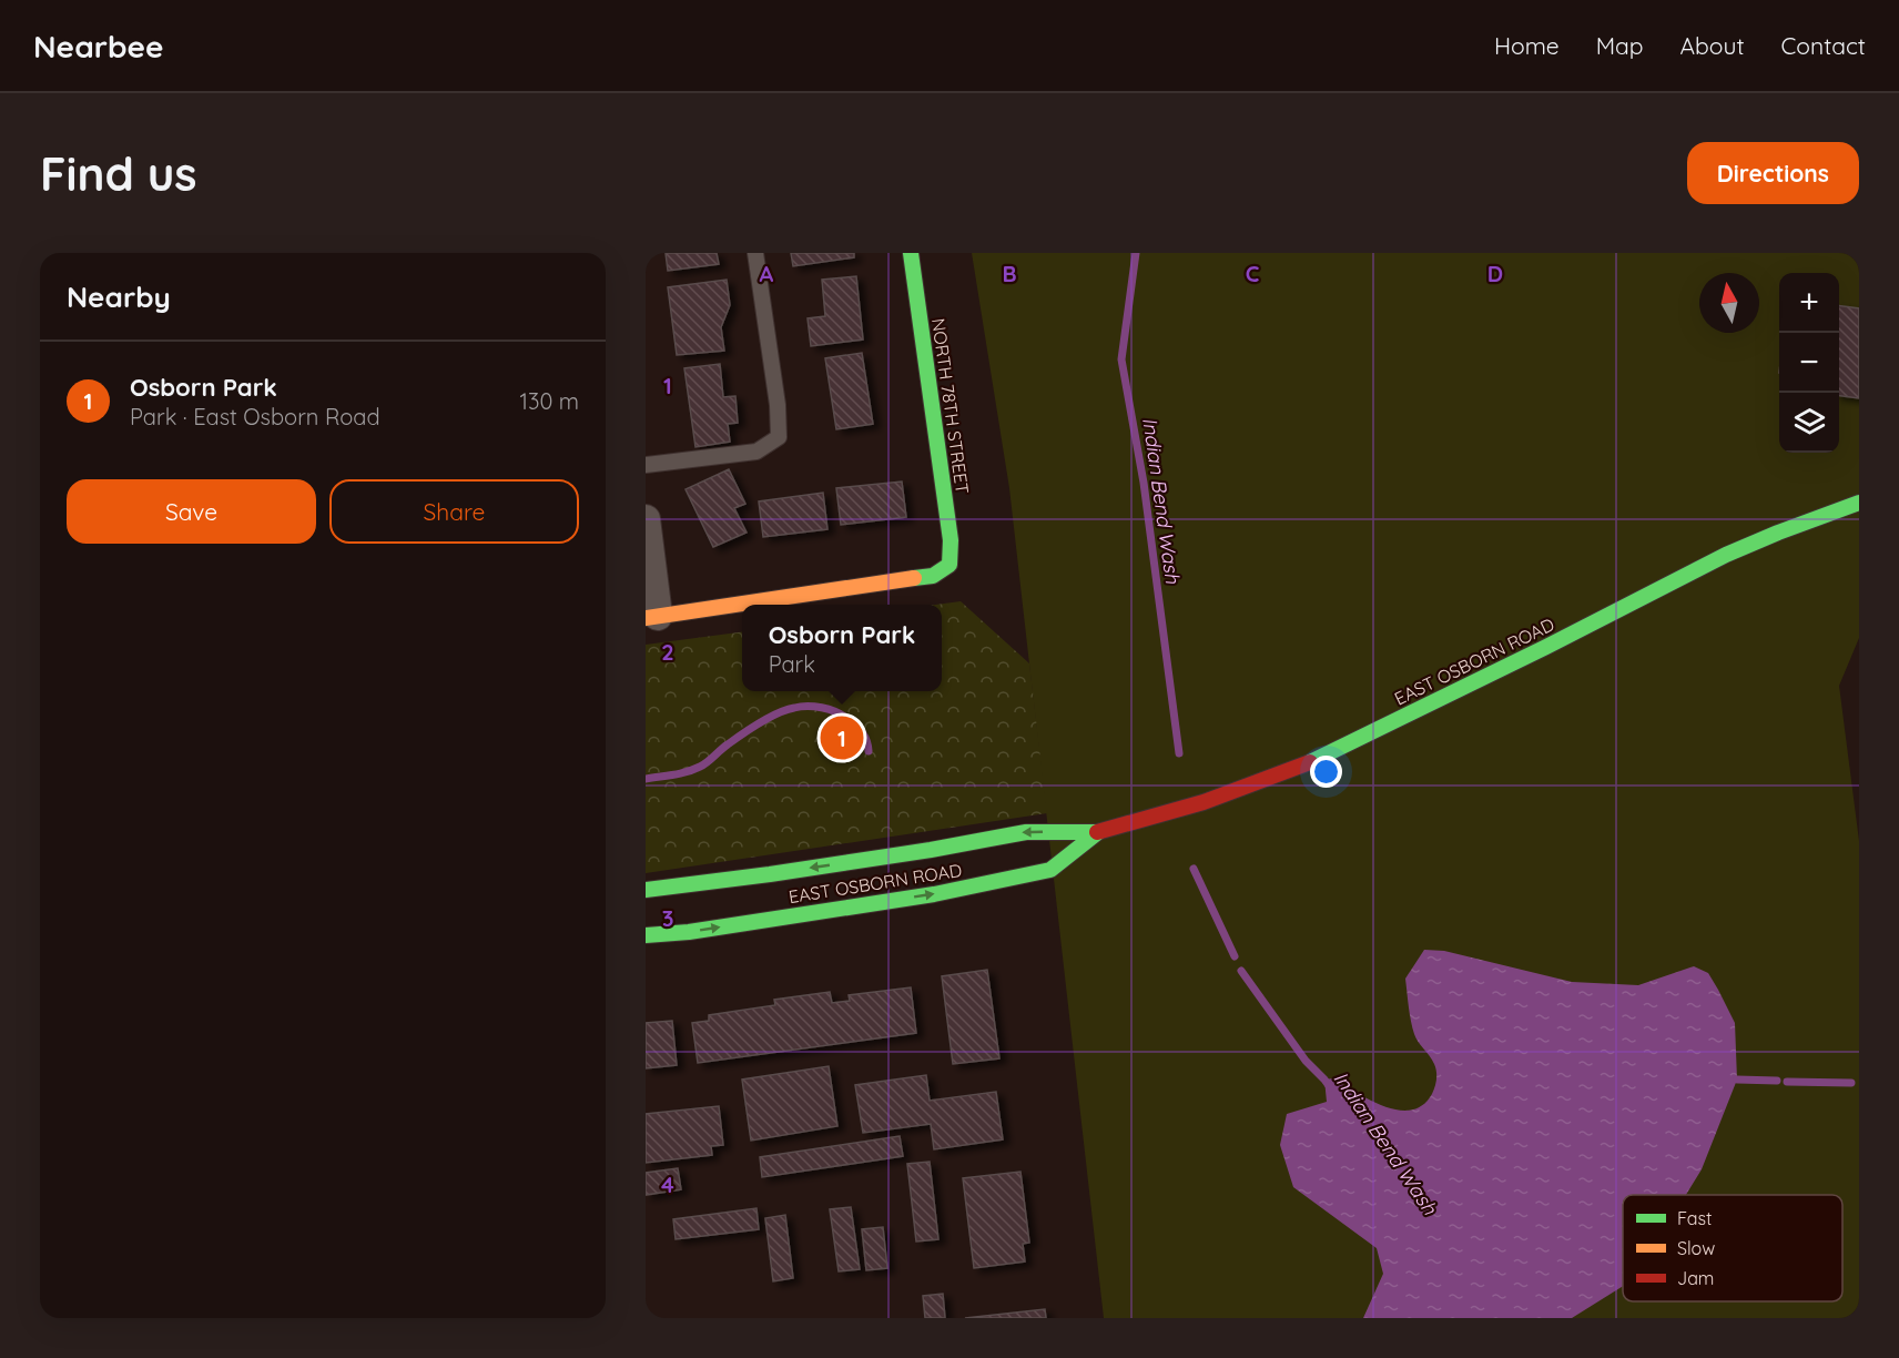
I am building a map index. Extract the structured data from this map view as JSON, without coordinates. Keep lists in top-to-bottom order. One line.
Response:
{"streets":{"main road":["NORTH 78TH STREET","EAST OSBORN ROAD"]},"water":["Indian Bend Wash"],"legend":["Fast","Slow","Jam"],"north":"top","page":{"header":"Nearbee","nav":["Home","Map","About","Contact"],"buttons":["Directions",["Save","Share"]],"title":"Find us","heading":"Nearby","map_buttons":["+","−"],"list":[{"mark":"1","name":"Osborn Park","note":"Park · East Osborn Road","value":"130 m"}],"popup":["Osborn Park","Park"],"pins":"1"},"grid":{"columns":["A","B","C","D"],"rows":["1","2","3","4"]}}
